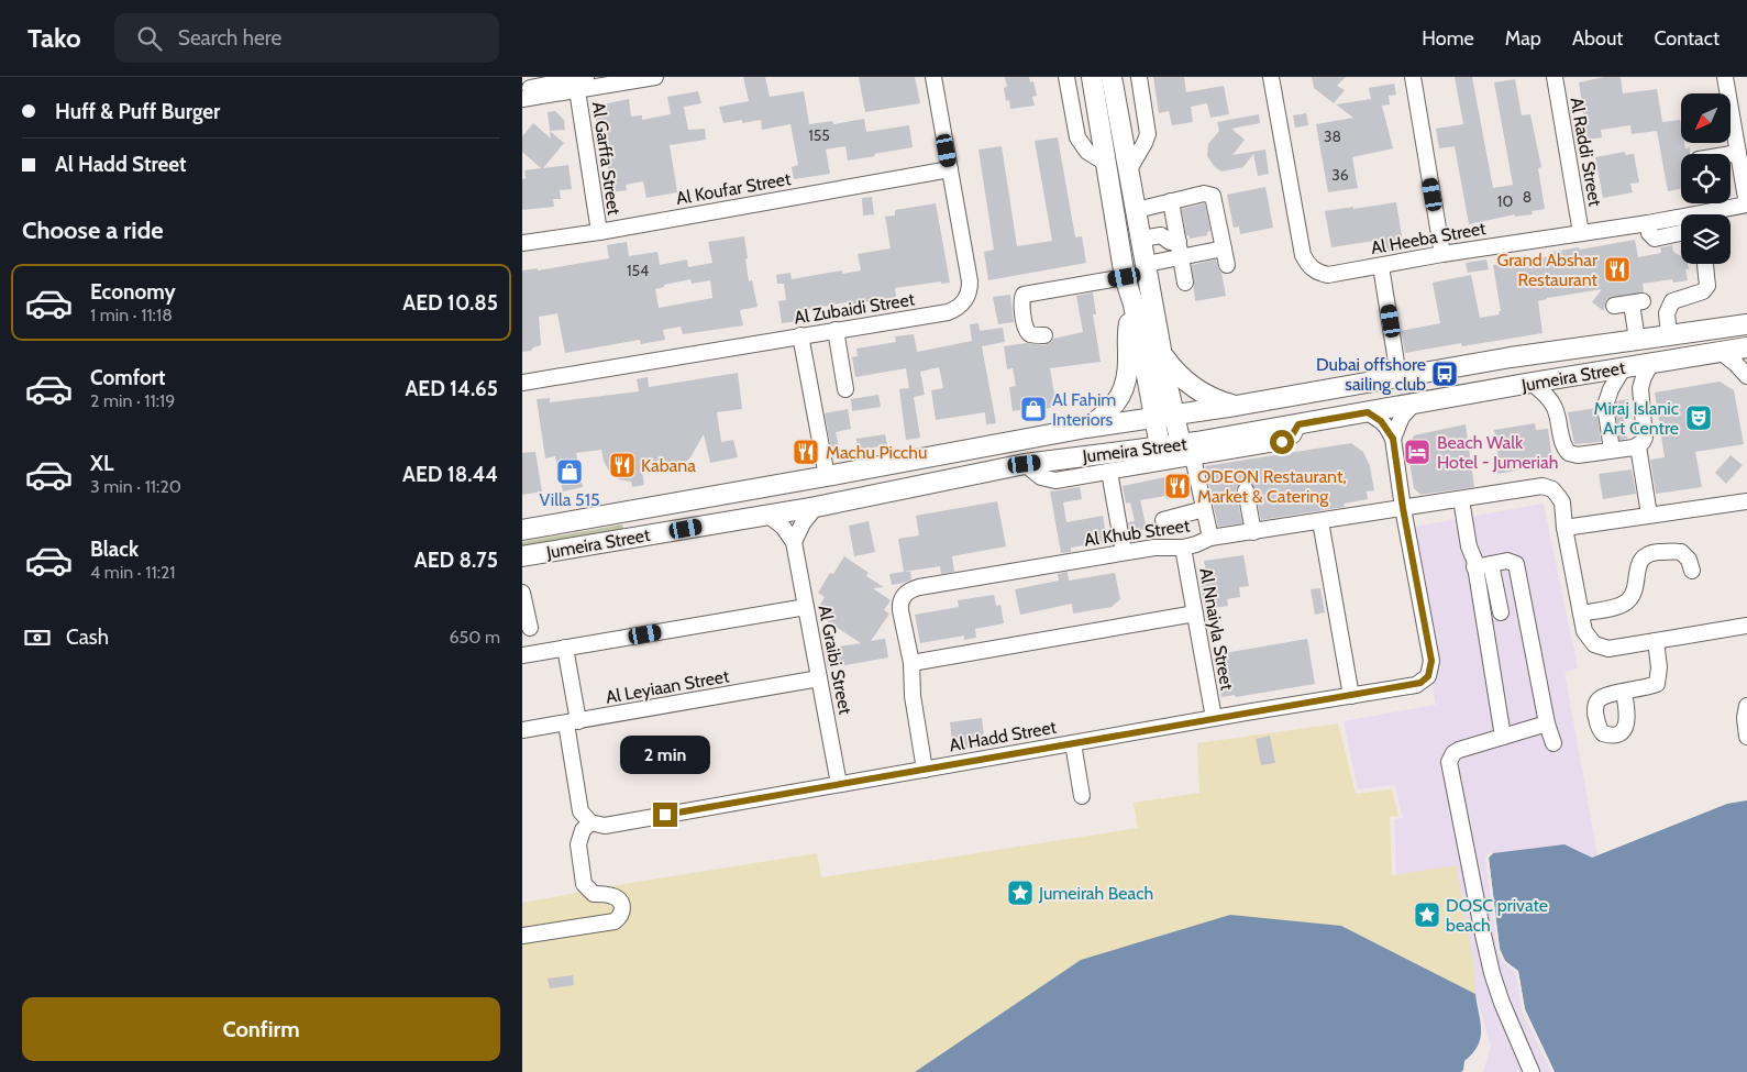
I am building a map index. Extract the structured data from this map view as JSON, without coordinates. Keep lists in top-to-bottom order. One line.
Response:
{"streets":{"main road":["Jumeira Street"],"street":["Al Raddi Street","Al Garffa Street","Al Koufar Street","Al Heeba Street","Al Zubaidi Street","Al Khub Street","Al Nnaiyla Street","Al Graibi Street","Al Leyiaan Street","Al Hadd Street"]},"crossings":[["Al Raddi Street","Al Heeba Street"],["Al Garffa Street","Al Koufar Street"],["Al Koufar Street","Al Zubaidi Street"],["Al Khub Street","Al Nnaiyla Street"],["Al Khub Street","Al Hadd Street"],["Al Nnaiyla Street","Al Hadd Street"],["Al Graibi Street","Al Leyiaan Street"],["Al Graibi Street","Al Hadd Street"]],"places":{"restaurant":["Grand Abshar Restaurant","Machu Picchu","Kabana","ODEON Restaurant, Market & Catering"],"bus stop":["Dubai offshore sailing club"],"shop":["Al Fahim Interiors","Villa 515"],"theatre":["Miraj Islanic Art Centre"],"hotel":["Beach Walk Hotel - Jumeriah"],"place":["Jumeirah Beach","DOSC private beach"]},"house_numbers":["155","38","36","8","10","154"],"north":"bottom left","page":{"header":"Tako","search":"Search here","nav":["Home","Map","About","Contact"],"banner":["Huff & Puff Burger","Al Hadd Street"],"heading":"Choose a ride","list":[{"name":"Economy","note":"1 min · 11:18","value":"AED 10.85"},{"name":"Comfort","note":"2 min · 11:19","value":"AED 14.65"},{"name":"XL","note":"3 min · 11:20","value":"AED 18.44"},{"name":"Black","note":"4 min · 11:21","value":"AED 8.75"}],"pay":["Cash","650 m"],"bubble":"2 min","buttons":"Confirm"}}
